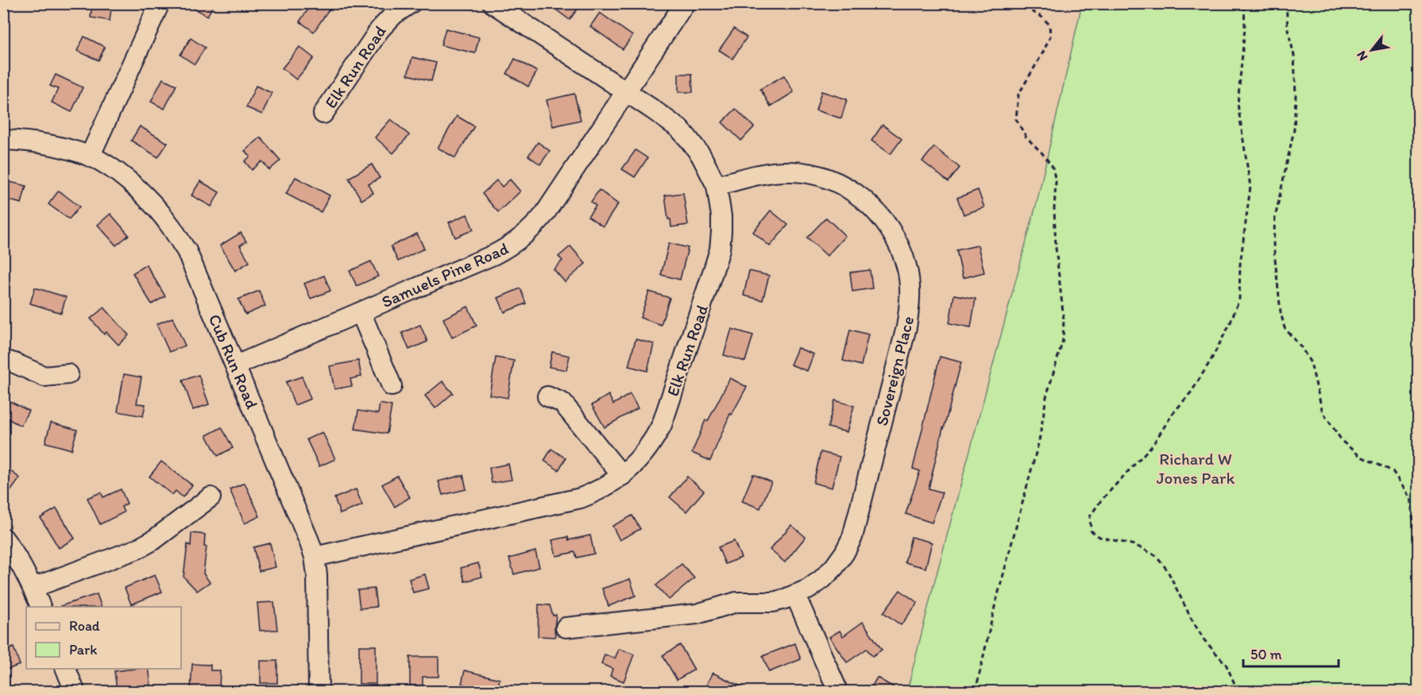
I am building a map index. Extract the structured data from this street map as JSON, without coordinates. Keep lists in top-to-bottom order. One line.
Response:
{"streets":{"street":["Elk Run Road","Samuels Pine Road","Cub Run Road","Sovereign Place"]},"crossings":[["Elk Run Road","Samuels Pine Road"],["Elk Run Road","Cub Run Road"],["Elk Run Road","Sovereign Place"],["Samuels Pine Road","Cub Run Road"]],"parks":["Richard W Jones Park"],"legend":["Road","Park"],"scale_bar":"50 m","north":"bottom left"}
